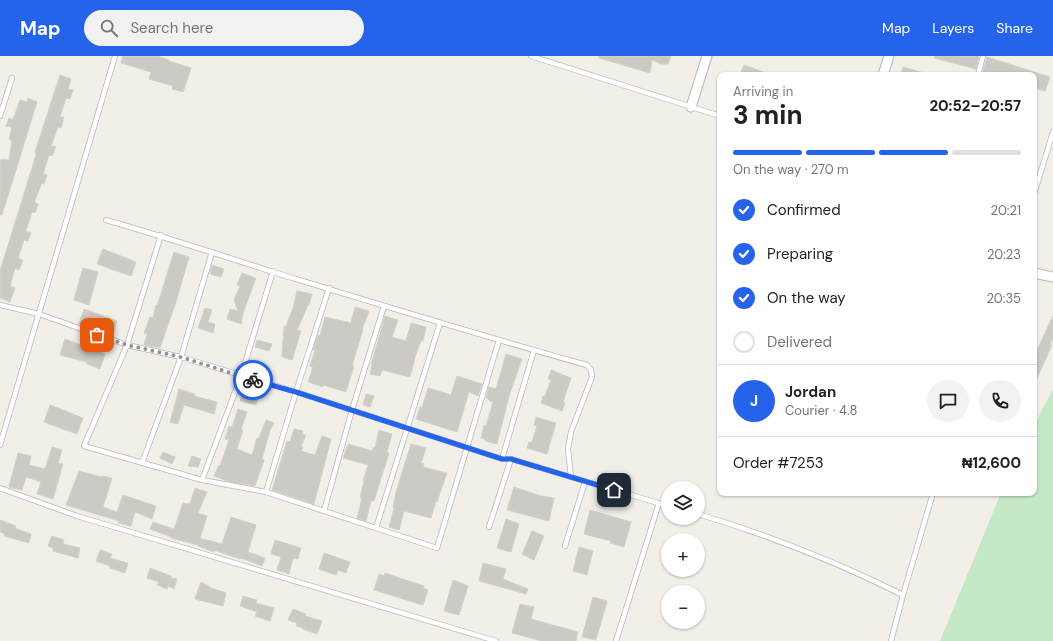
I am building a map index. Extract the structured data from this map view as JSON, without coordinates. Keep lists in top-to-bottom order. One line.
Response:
{"page":{"header":"Map","search":"Search here","nav":["Map","Layers","Share"],"heading":["3 min","Arriving in","20:52–20:57"],"panel":["Jordan","Courier · 4.8","Order #7253","₦12,600"],"bar":"On the way · 270 m","list":[["Confirmed","20:21"],["Preparing","20:23"],["On the way","20:35"],"Delivered"],"round":"J","map_buttons":["+","−"]}}
